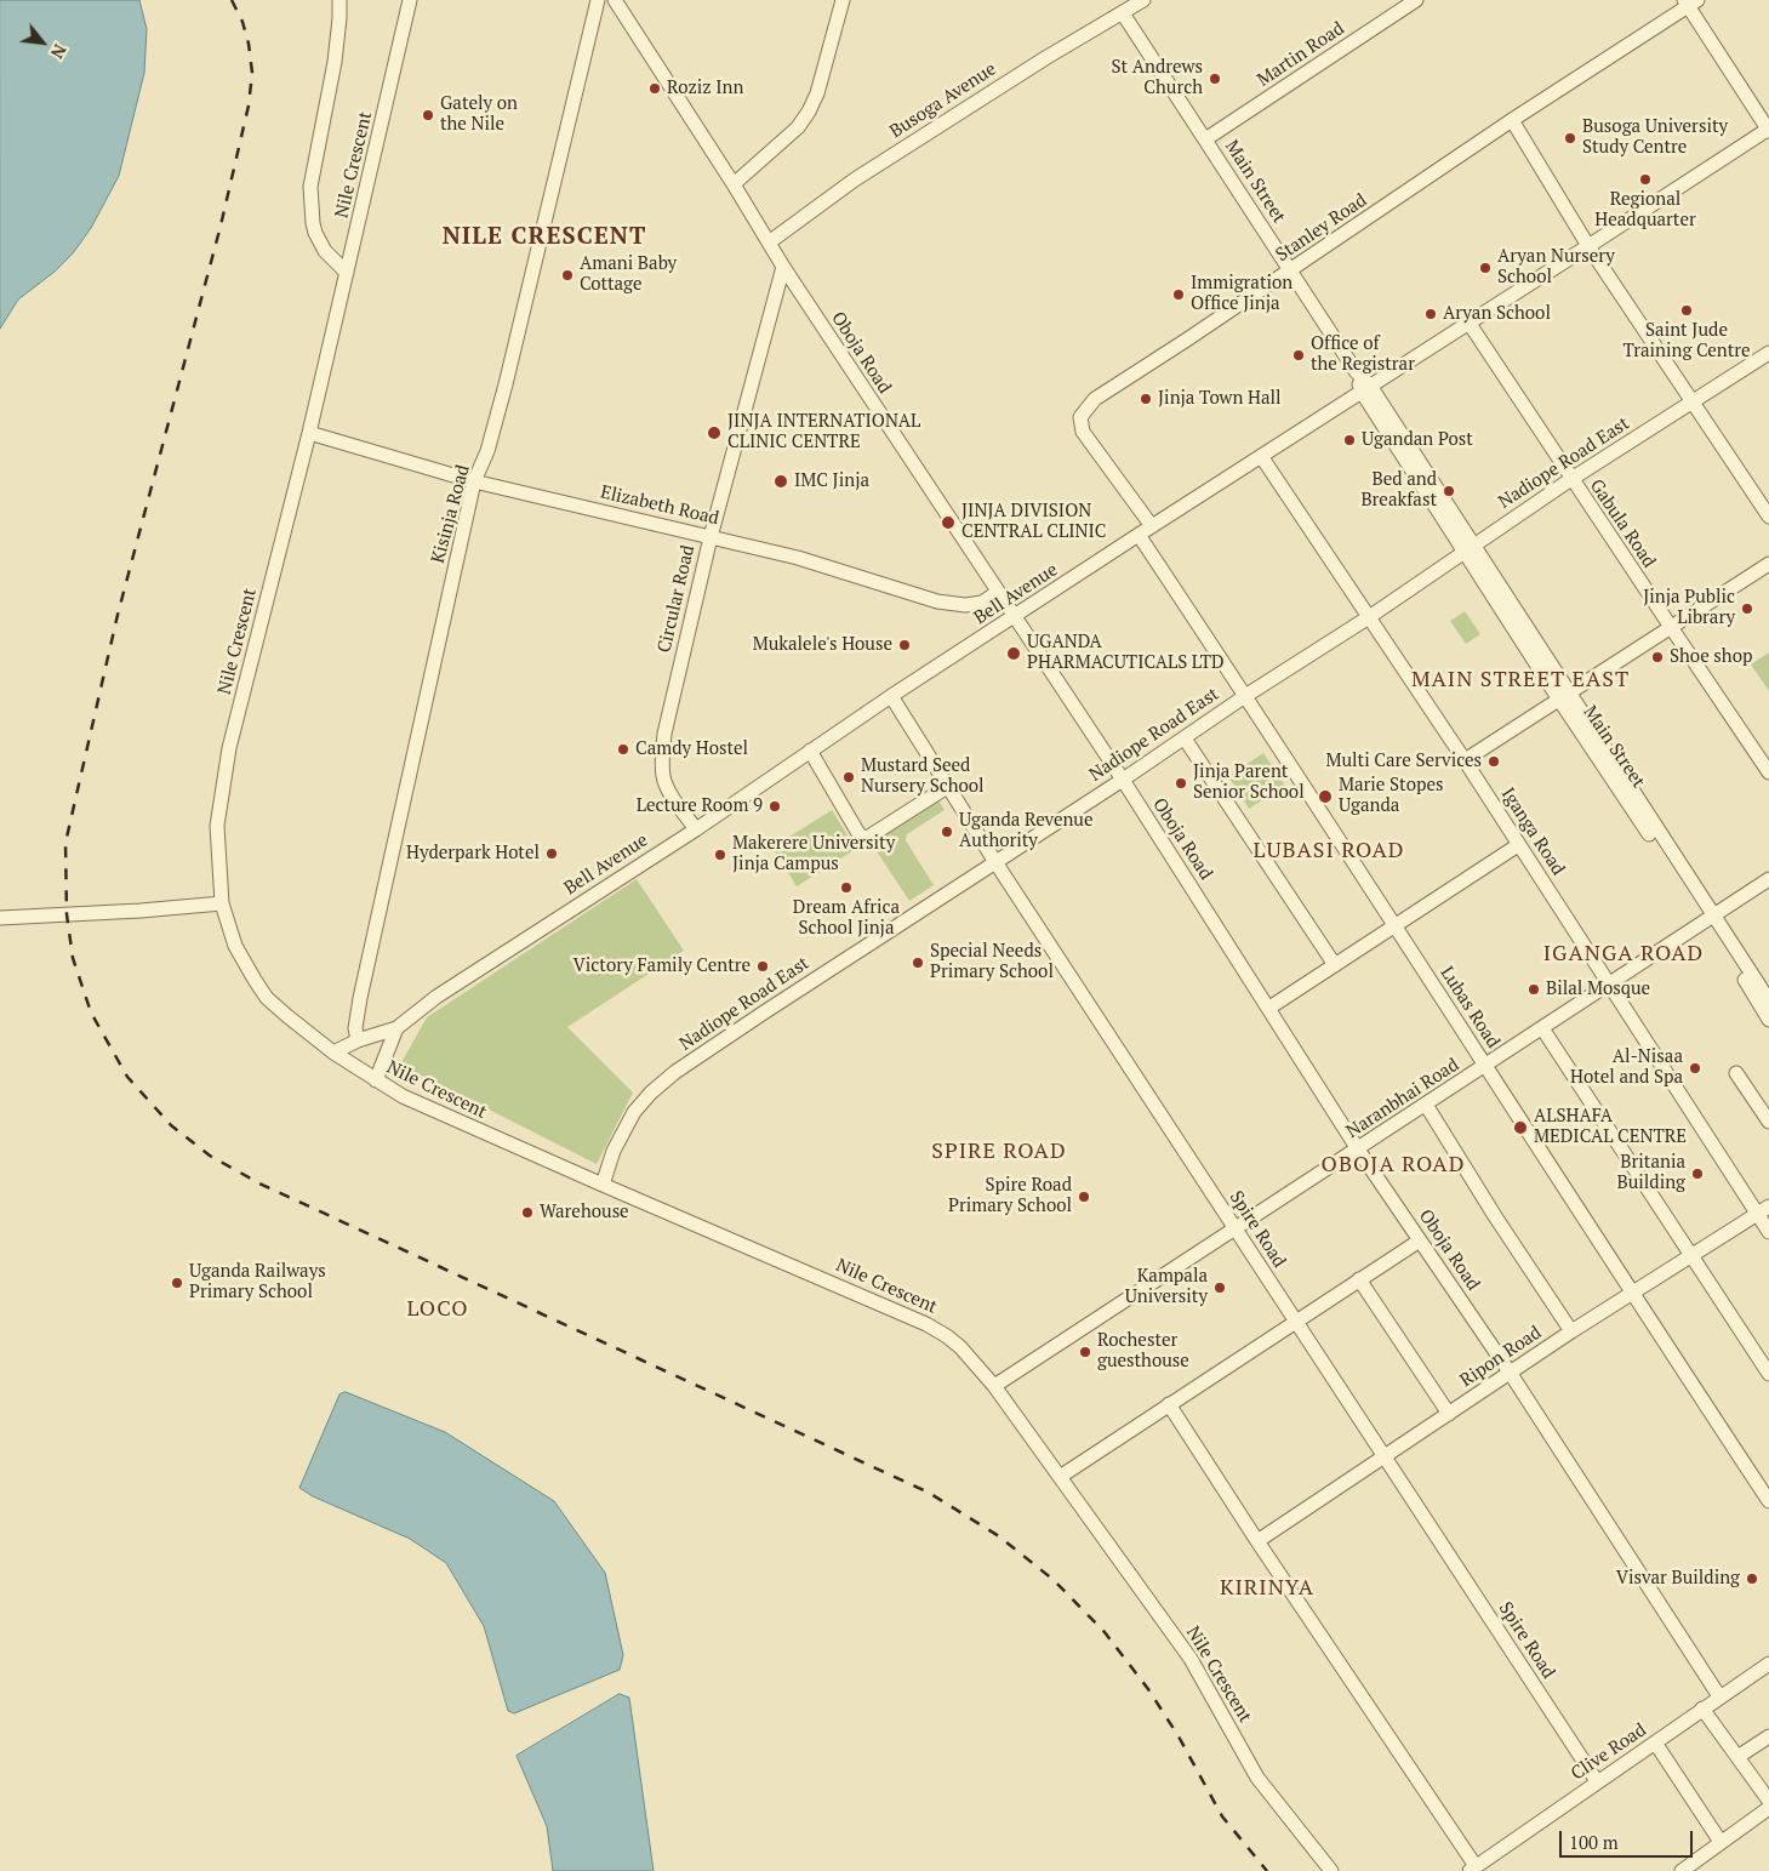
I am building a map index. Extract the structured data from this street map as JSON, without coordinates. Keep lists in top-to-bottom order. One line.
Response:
{"streets":{"street":["Martin Road","Busoga Avenue","Nile Crescent","Main Street","Stanley Road","Oboja Road","Nadiope Road East","Elizabeth Road","Kisinja Road","Gabula Road","Bell Avenue","Circular Road","Iganga Road","Lubas Road","Naranbhai Road","Spire Road","Ripon Road","Clive Road"]},"crossings":[["Martin Road","Main Street"],["Busoga Avenue","Main Street"],["Busoga Avenue","Oboja Road"],["Nile Crescent","Nadiope Road East"],["Nile Crescent","Elizabeth Road"],["Nile Crescent","Naranbhai Road"],["Main Street","Stanley Road"],["Main Street","Nadiope Road East"],["Main Street","Bell Avenue"],["Main Street","Naranbhai Road"],["Stanley Road","Bell Avenue"],["Oboja Road","Nadiope Road East"],["Oboja Road","Elizabeth Road"],["Oboja Road","Bell Avenue"],["Oboja Road","Circular Road"],["Oboja Road","Naranbhai Road"],["Oboja Road","Ripon Road"],["Oboja Road","Clive Road"],["Nadiope Road East","Gabula Road"],["Nadiope Road East","Iganga Road"],["Nadiope Road East","Lubas Road"],["Nadiope Road East","Spire Road"],["Elizabeth Road","Kisinja Road"],["Elizabeth Road","Circular Road"],["Gabula Road","Bell Avenue"],["Bell Avenue","Circular Road"],["Bell Avenue","Iganga Road"],["Bell Avenue","Lubas Road"],["Bell Avenue","Spire Road"],["Iganga Road","Naranbhai Road"],["Iganga Road","Ripon Road"],["Lubas Road","Naranbhai Road"],["Lubas Road","Ripon Road"],["Naranbhai Road","Spire Road"],["Spire Road","Ripon Road"],["Spire Road","Clive Road"]],"districts":["NILE CRESCENT","MAIN STREET EAST","LUBASI ROAD","IGANGA ROAD","SPIRE ROAD","OBOJA ROAD","LOCO","KIRINYA"],"places":["St Andrews Church","Roziz Inn","Gately on the Nile","Busoga University Study Centre","Regional Headquarter","Aryan Nursery School","Amani Baby Cottage","Immigration Office Jinja","Saint Jude Training Centre","Aryan School","Office of the Registrar","Jinja Town Hall","JINJA INTERNATIONAL CLINIC CENTRE","Ugandan Post","IMC Jinja","Bed and Breakfast","JINJA DIVISION CENTRAL CLINIC","Jinja Public Library","Mukalele's House","UGANDA PHARMACUTICALS LTD","Shoe shop","Camdy Hostel","Multi Care Services","Mustard Seed Nursery School","Jinja Parent Senior School","Marie Stopes Uganda","Lecture Room 9","Uganda Revenue Authority","Hyderpark Hotel","Makerere University Jinja Campus","Dream Africa School Jinja","Special Needs Primary School","Victory Family Centre","Bilal Mosque","Al-Nisaa Hotel and Spa","ALSHAFA MEDICAL CENTRE","Britania Building","Spire Road Primary School","Warehouse","Uganda Railways Primary School","Kampala University","Rochester guesthouse","Visvar Building"],"scale_bar":"100 m","north":"bottom right"}
